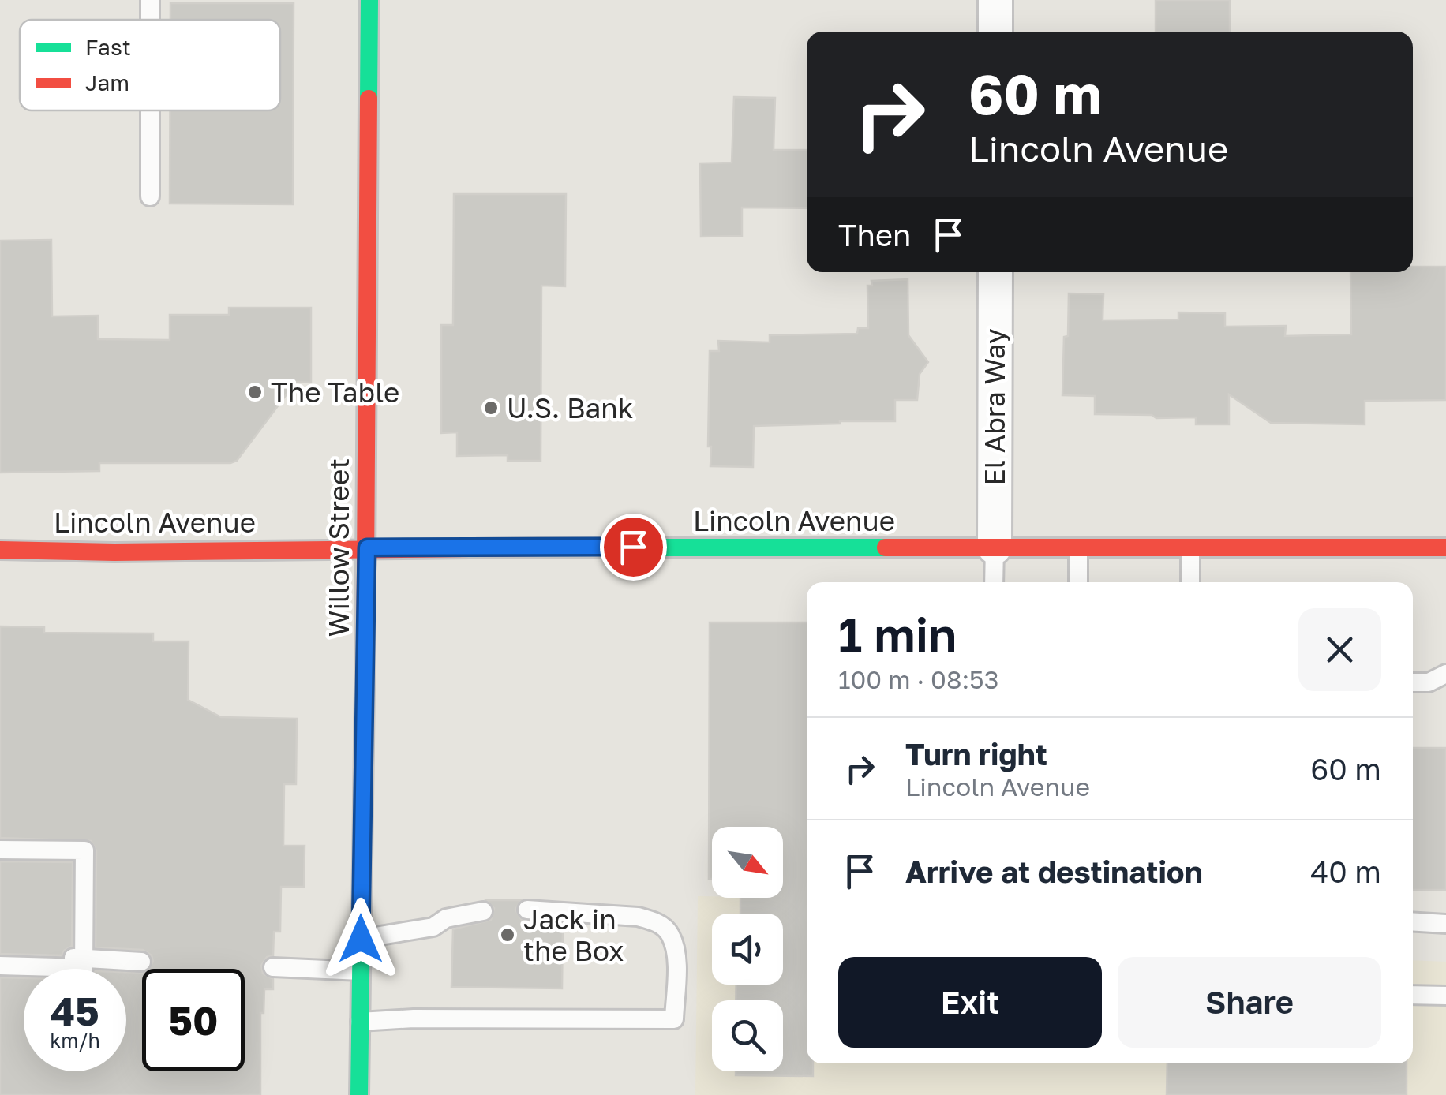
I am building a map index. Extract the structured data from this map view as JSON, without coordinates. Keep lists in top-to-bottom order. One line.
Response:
{"streets":{"main road":["Lincoln Avenue","Willow Street"],"street":["El Abra Way"]},"crossings":[["El Abra Way","Lincoln Avenue"],["Lincoln Avenue","Willow Street"]],"places":["The Table","U.S. Bank","Jack in the Box"],"legend":["Fast","Jam"],"north":"bottom right","page":{"turn":["60 m","Lincoln Avenue"],"then":"Then","heading":["1 min","100 m · 08:53"],"list":[{"name":"Turn right","note":"Lincoln Avenue","value":"60 m"},{"name":"Arrive at destination","value":"40 m"}],"buttons":["Exit","Share"],"speed":"45 km/h","limit":"50"}}
